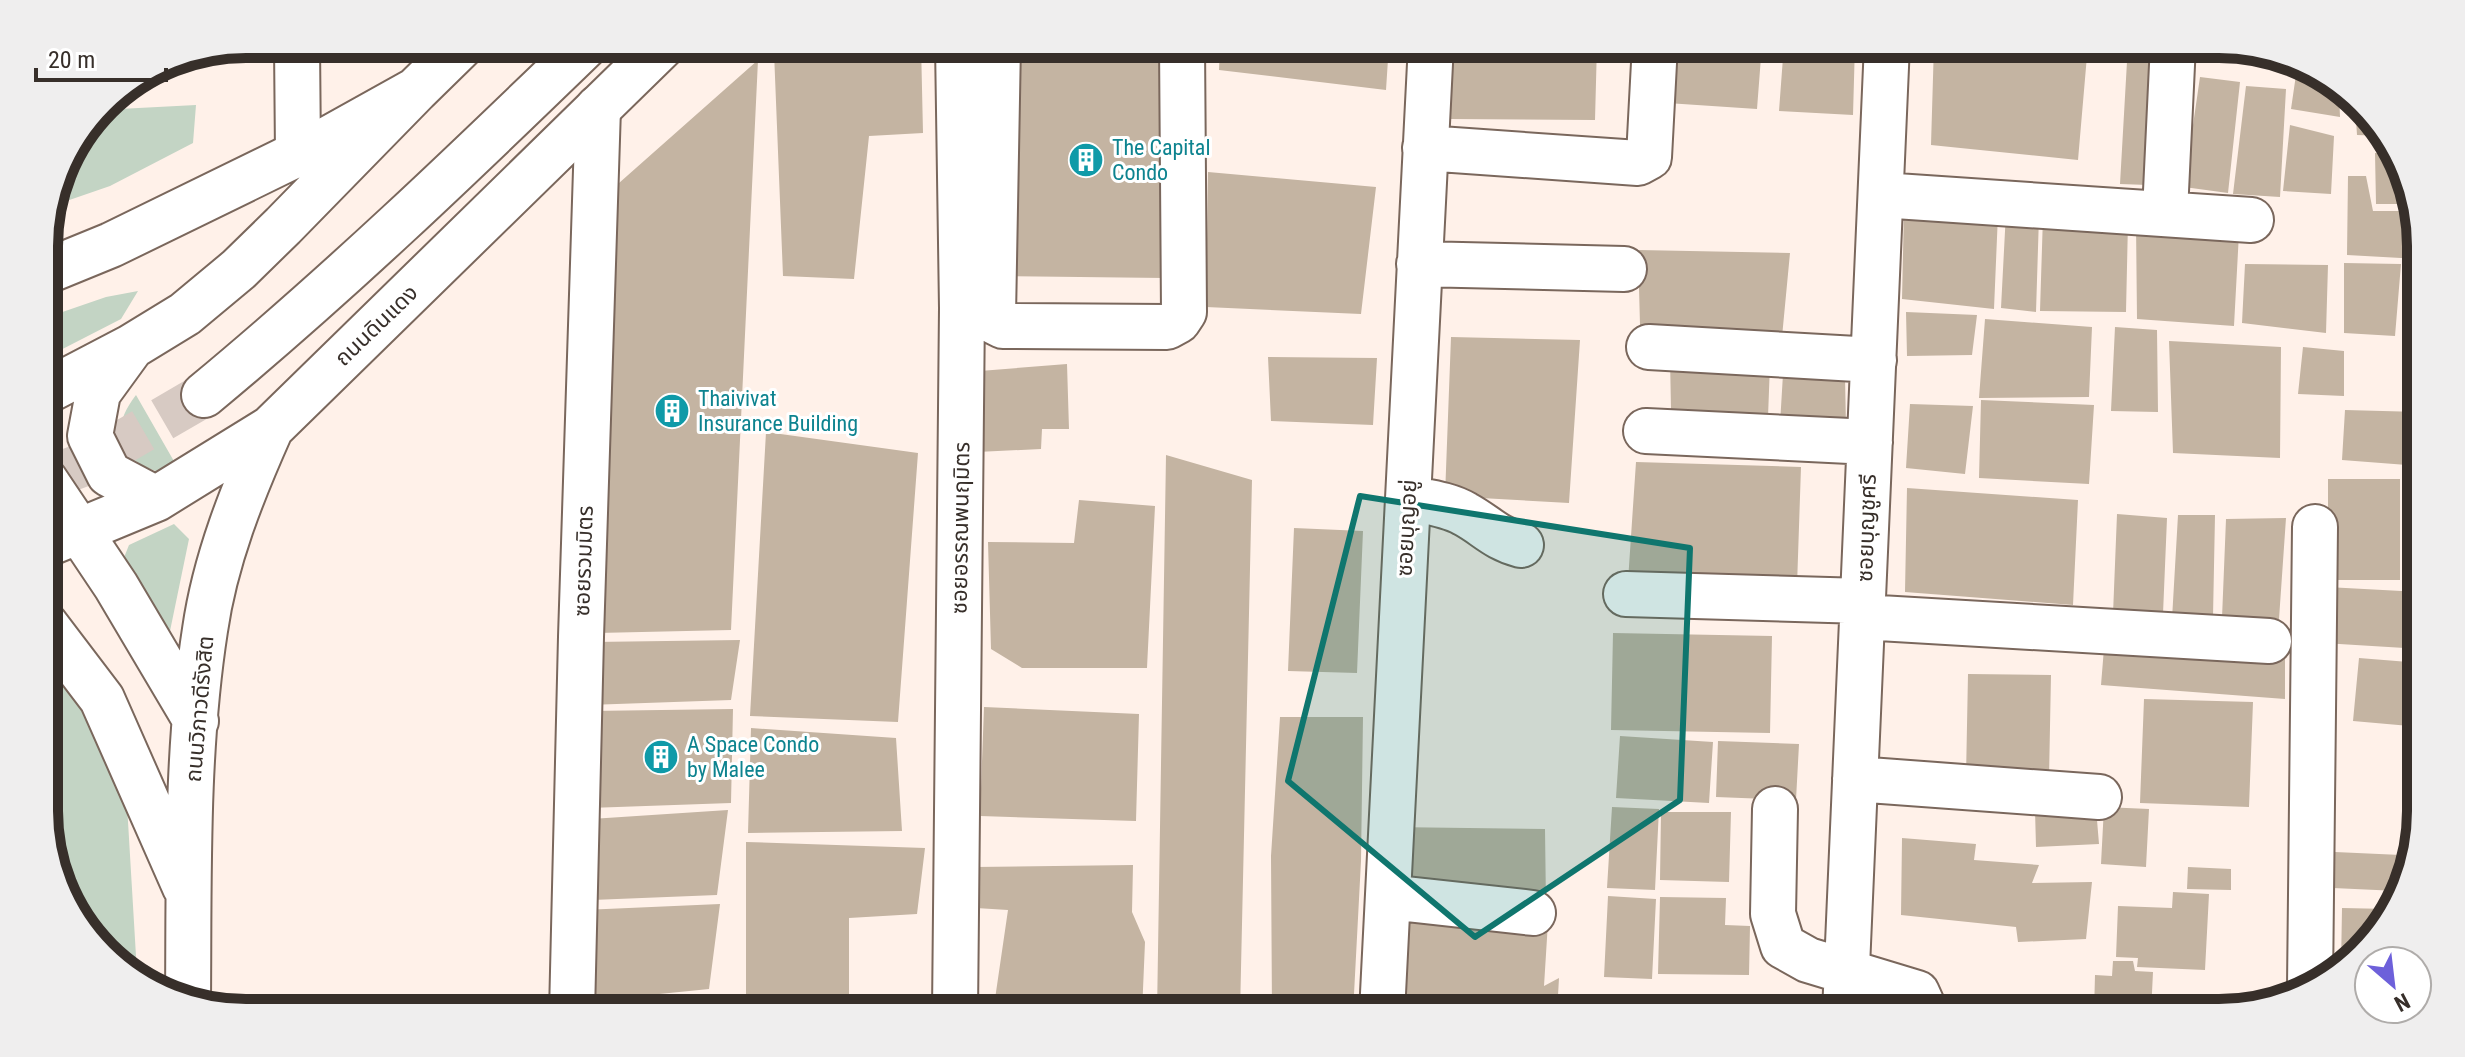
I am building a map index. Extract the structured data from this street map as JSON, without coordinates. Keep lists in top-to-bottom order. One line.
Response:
{"streets":{"street":["ถนนดินแดง","ซอยอรรณพนฤมิตร","ซอยบุญอยู่","ซอยบุญชูศรี","ซอยรวมมิตร","ถนนวิภาวดีรังสิต"]},"crossings":[["ถนนดินแดง","ซอยรวมมิตร"],["ถนนดินแดง","ถนนวิภาวดีรังสิต"]],"places":{"building":["The Capital Condo","Thaivivat Insurance Building","A Space Condo by Malee"]},"scale_bar":"20 m","north":"bottom right"}
